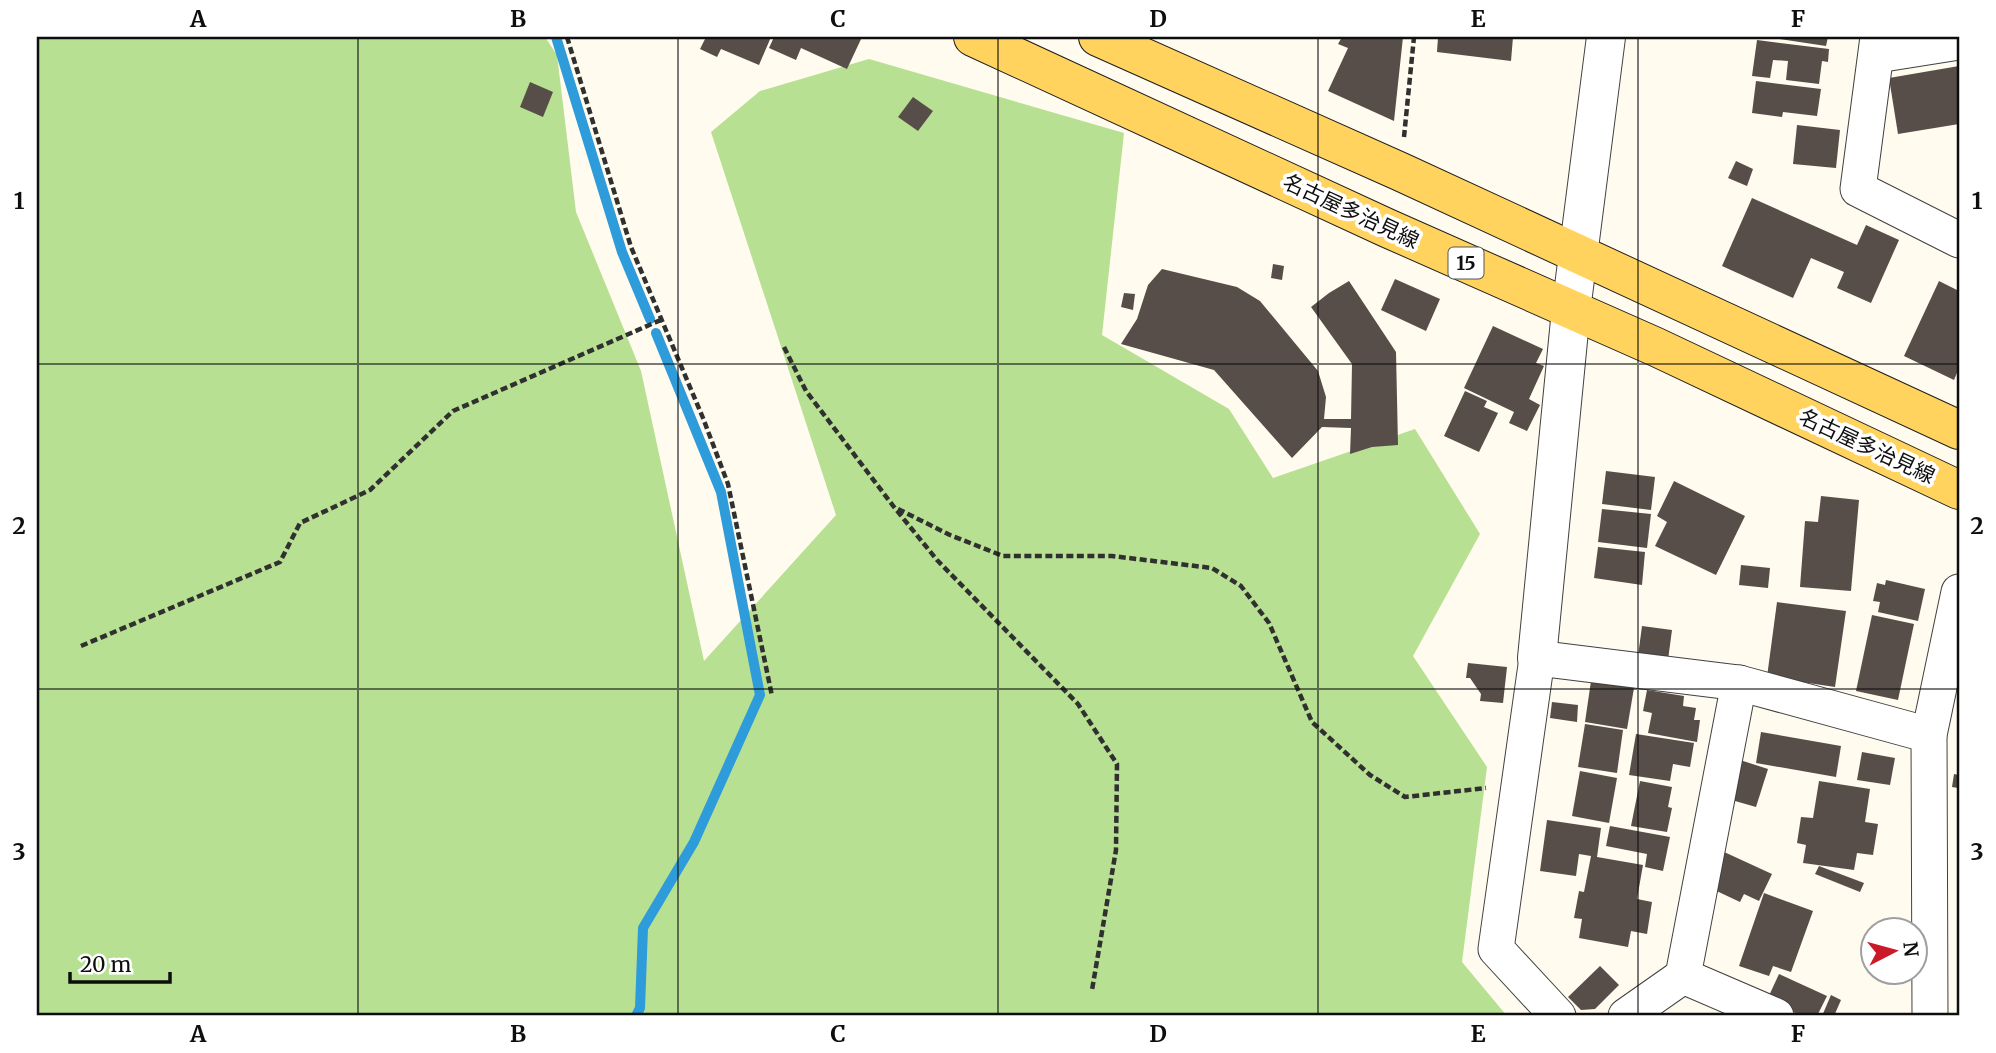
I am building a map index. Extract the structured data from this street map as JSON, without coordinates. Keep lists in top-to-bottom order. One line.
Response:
{"streets":{"main road":["名古屋多治見線","15"]},"scale_bar":"20 m","north":"right","grid":{"columns":["A","B","C","D","E","F"],"rows":["1","2","3"]}}
